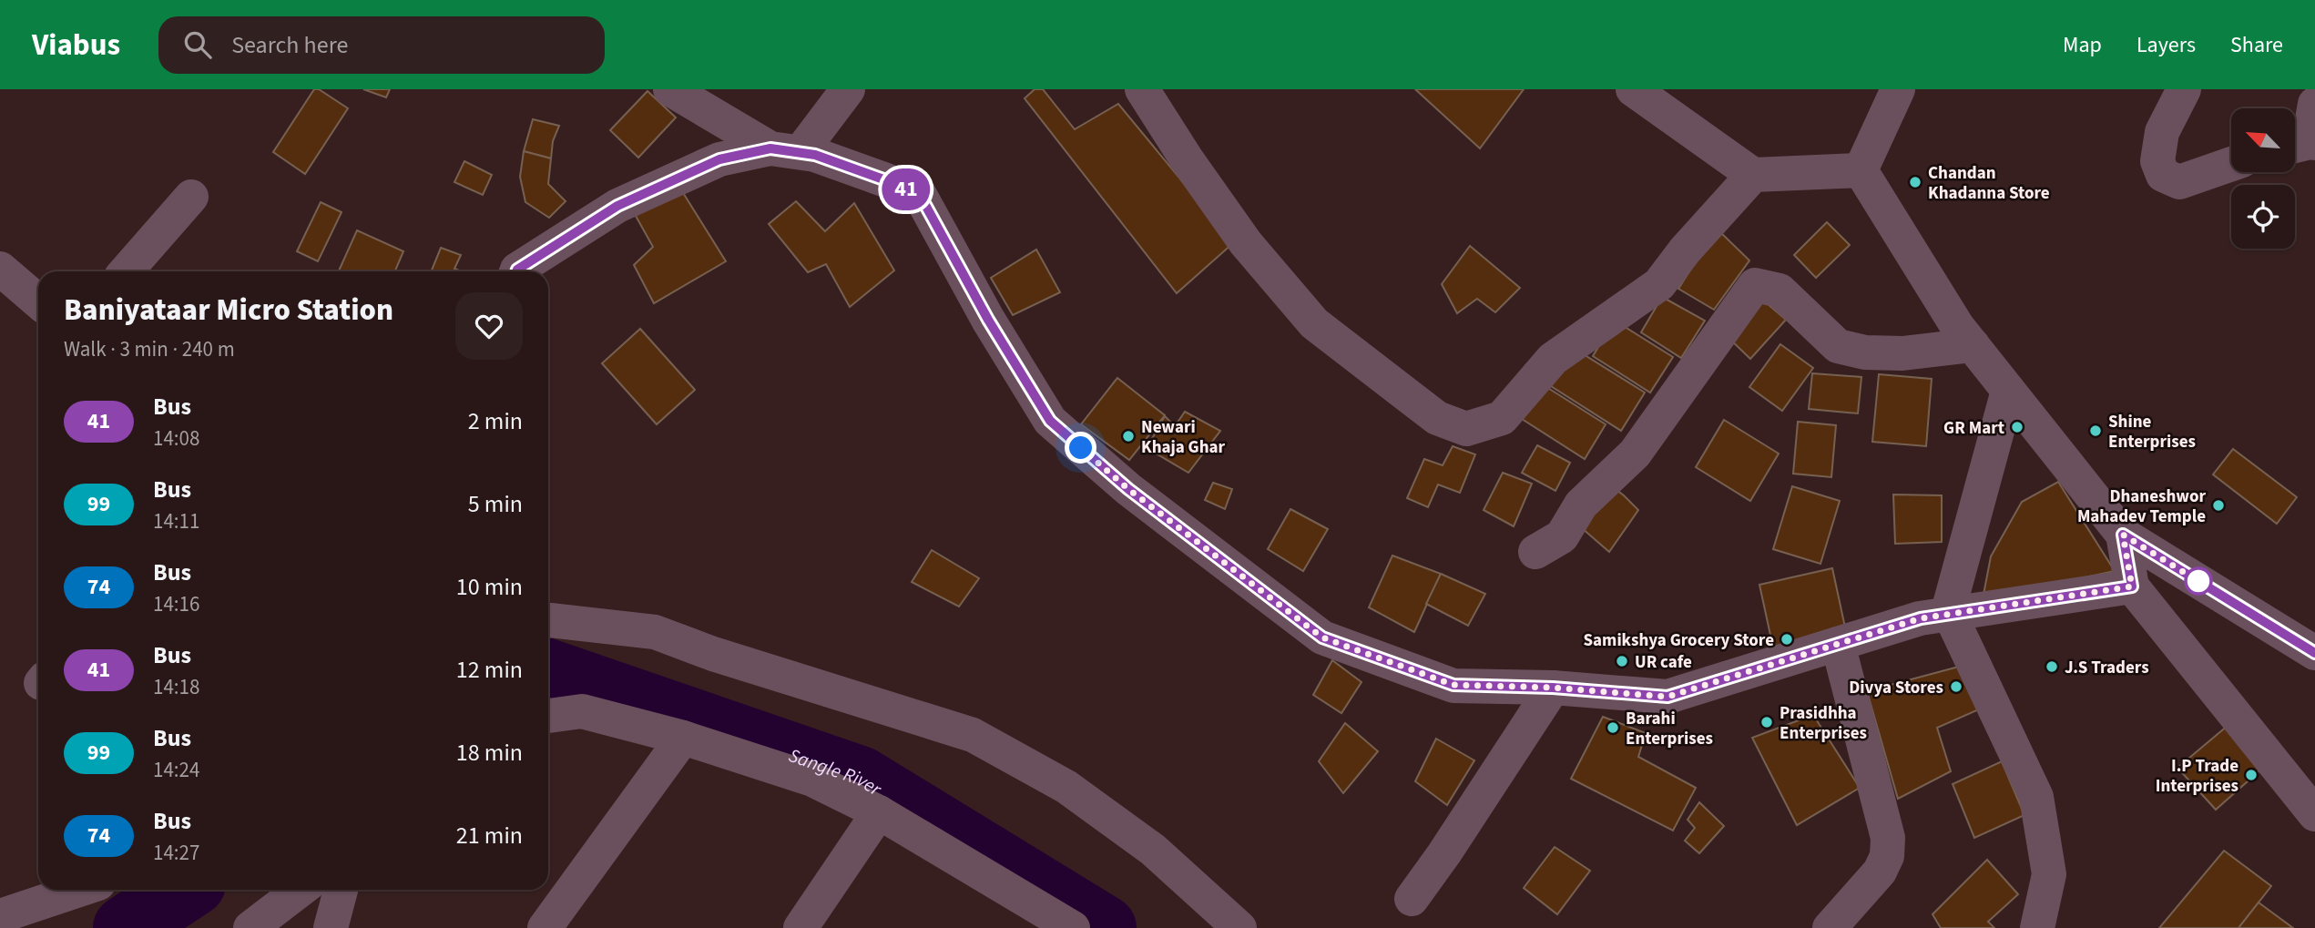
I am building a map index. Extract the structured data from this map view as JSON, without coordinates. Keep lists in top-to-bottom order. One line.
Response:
{"water":["Sangle River"],"places":["Chandan Khadanna Store","GR Mart","Shine Enterprises","Newari Khaja Ghar","Dhaneshwor Mahadev Temple","Samikshya Grocery Store","UR cafe","J.S Traders","Divya Stores","Prasidhha Enterprises","Barahi Enterprises","I.P Trade Interprises"],"lines":["bus line 41"],"north":"top left","page":{"header":"Viabus","search":"Search here","nav":["Map","Layers","Share"],"on_map":"41","heading":["Baniyataar Micro Station","Walk · 3 min · 240 m"],"list":[{"mark":"41","name":"Bus","note":"14:08","value":"2 min"},{"mark":"99","name":"Bus","note":"14:11","value":"5 min"},{"mark":"74","name":"Bus","note":"14:16","value":"10 min"},{"mark":"41","name":"Bus","note":"14:18","value":"12 min"},{"mark":"99","name":"Bus","note":"14:24","value":"18 min"},{"mark":"74","name":"Bus","note":"14:27","value":"21 min"}]}}
